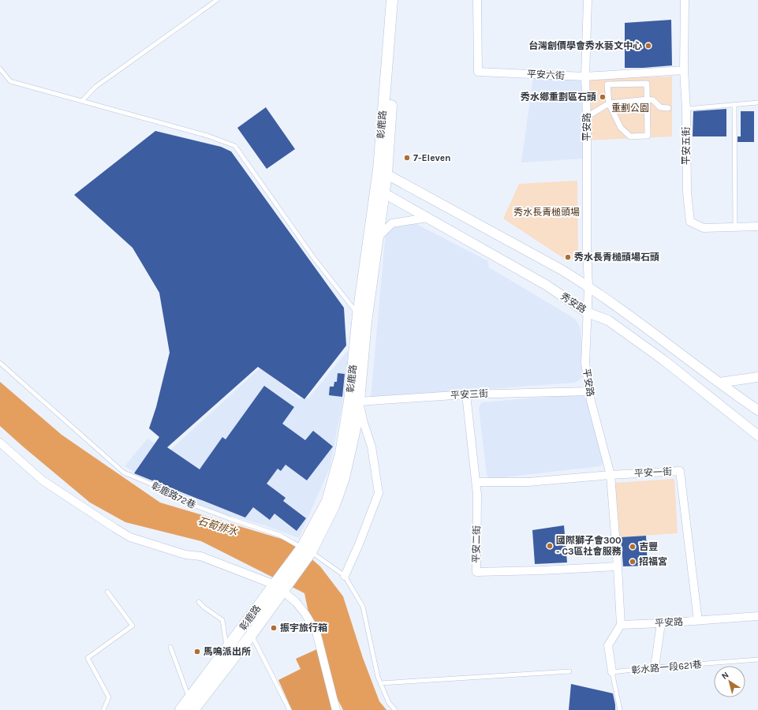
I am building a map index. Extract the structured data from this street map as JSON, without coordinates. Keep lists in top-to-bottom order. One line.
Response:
{"streets":{"main road":["彰鹿路"],"street":["平安六街","平安路","平安五街","秀安路","平安三街","平安一街","平安二街"],"lane":["彰鹿路72巷","彰水路一段621巷"]},"crossings":[["平安六街","平安路"],["平安六街","平安五街"],["彰鹿路","秀安路"],["彰鹿路","平安三街"],["彰鹿路","彰鹿路72巷"],["平安路","秀安路"],["平安路","平安三街"],["平安路","平安一街"],["平安路","平安二街"],["平安三街","平安二街"],["平安一街","平安二街"]],"water":["石筍排水"],"parks":["重劃公園","秀水長青槌頭場"],"places":["台灣創價學會秀水藝文中心","秀水鄉重劃區石頭","7-Eleven","秀水長青槌頭場石頭","國際獅子會300 - C3區社會服務","吉豐","招福宮","振宇旅行箱","馬鳴派出所"],"north":"top left"}
